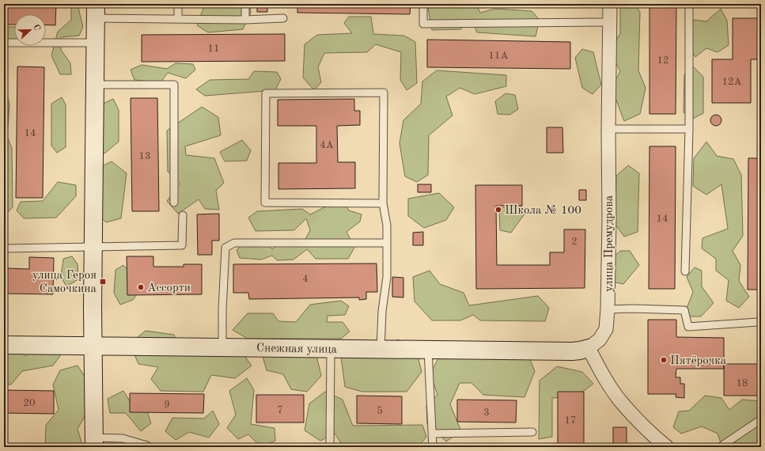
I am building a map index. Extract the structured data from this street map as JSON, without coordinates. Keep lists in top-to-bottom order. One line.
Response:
{"streets":{"street":["улица Премудрова","Снежная улица"]},"crossings":[["улица Премудрова","Снежная улица"]],"places":{"other":["Школа № 100","Ассорти","Пятёрочка"],"transit":["улица Героя Самочкина"]},"house_numbers":["11","11А","12","12А","14","4А","13","14","2","4","18","20","9","7","5","3","17"],"north":"right"}
